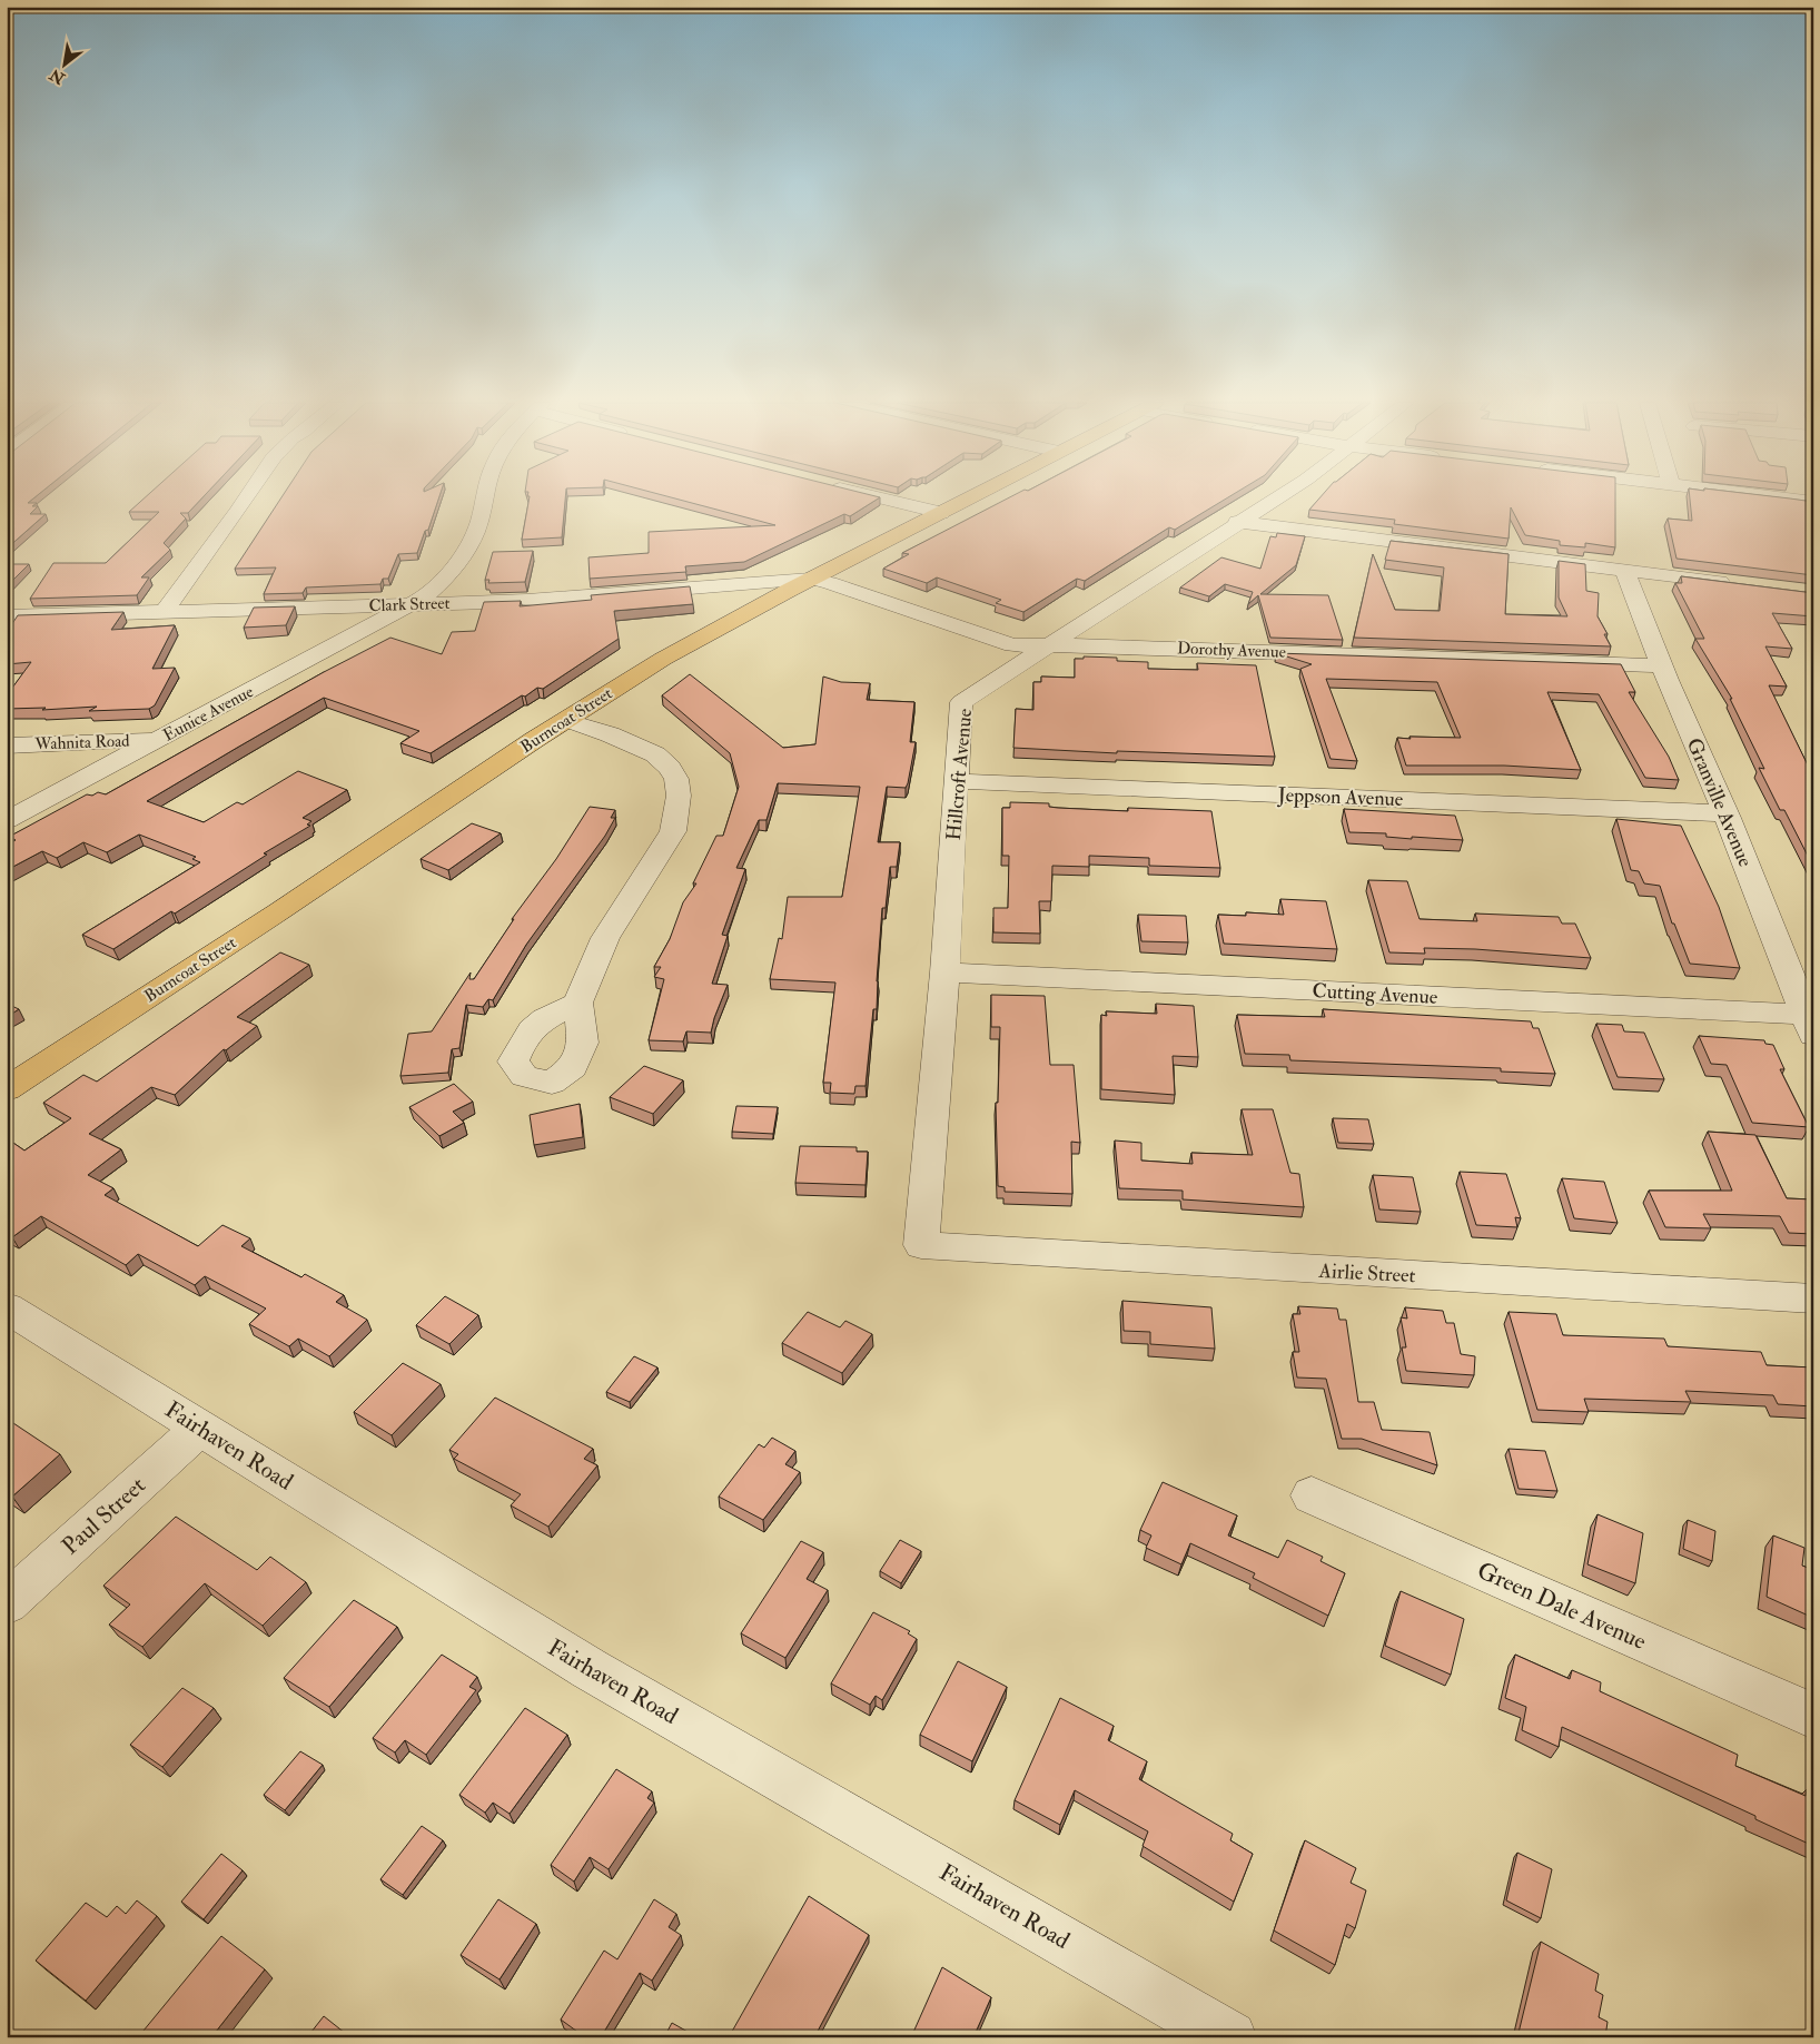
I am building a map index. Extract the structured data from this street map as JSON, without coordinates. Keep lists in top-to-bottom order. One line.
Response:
{"streets":{"main road":["Burncoat Street"],"street":["Clark Street","Dorothy Avenue","Eunice Avenue","Wahnita Road","Hillcroft Avenue","Jeppson Avenue","Granville Avenue","Cutting Avenue","Airlie Street","Fairhaven Road","Paul Street","Green Dale Avenue"]},"crossings":[["Clark Street","Dorothy Avenue"],["Clark Street","Eunice Avenue"],["Clark Street","Burncoat Street"],["Dorothy Avenue","Burncoat Street"],["Dorothy Avenue","Hillcroft Avenue"],["Dorothy Avenue","Granville Avenue"],["Eunice Avenue","Wahnita Road"],["Hillcroft Avenue","Jeppson Avenue"],["Hillcroft Avenue","Cutting Avenue"],["Hillcroft Avenue","Airlie Street"],["Jeppson Avenue","Granville Avenue"],["Granville Avenue","Cutting Avenue"],["Fairhaven Road","Paul Street"]],"north":"bottom left"}
